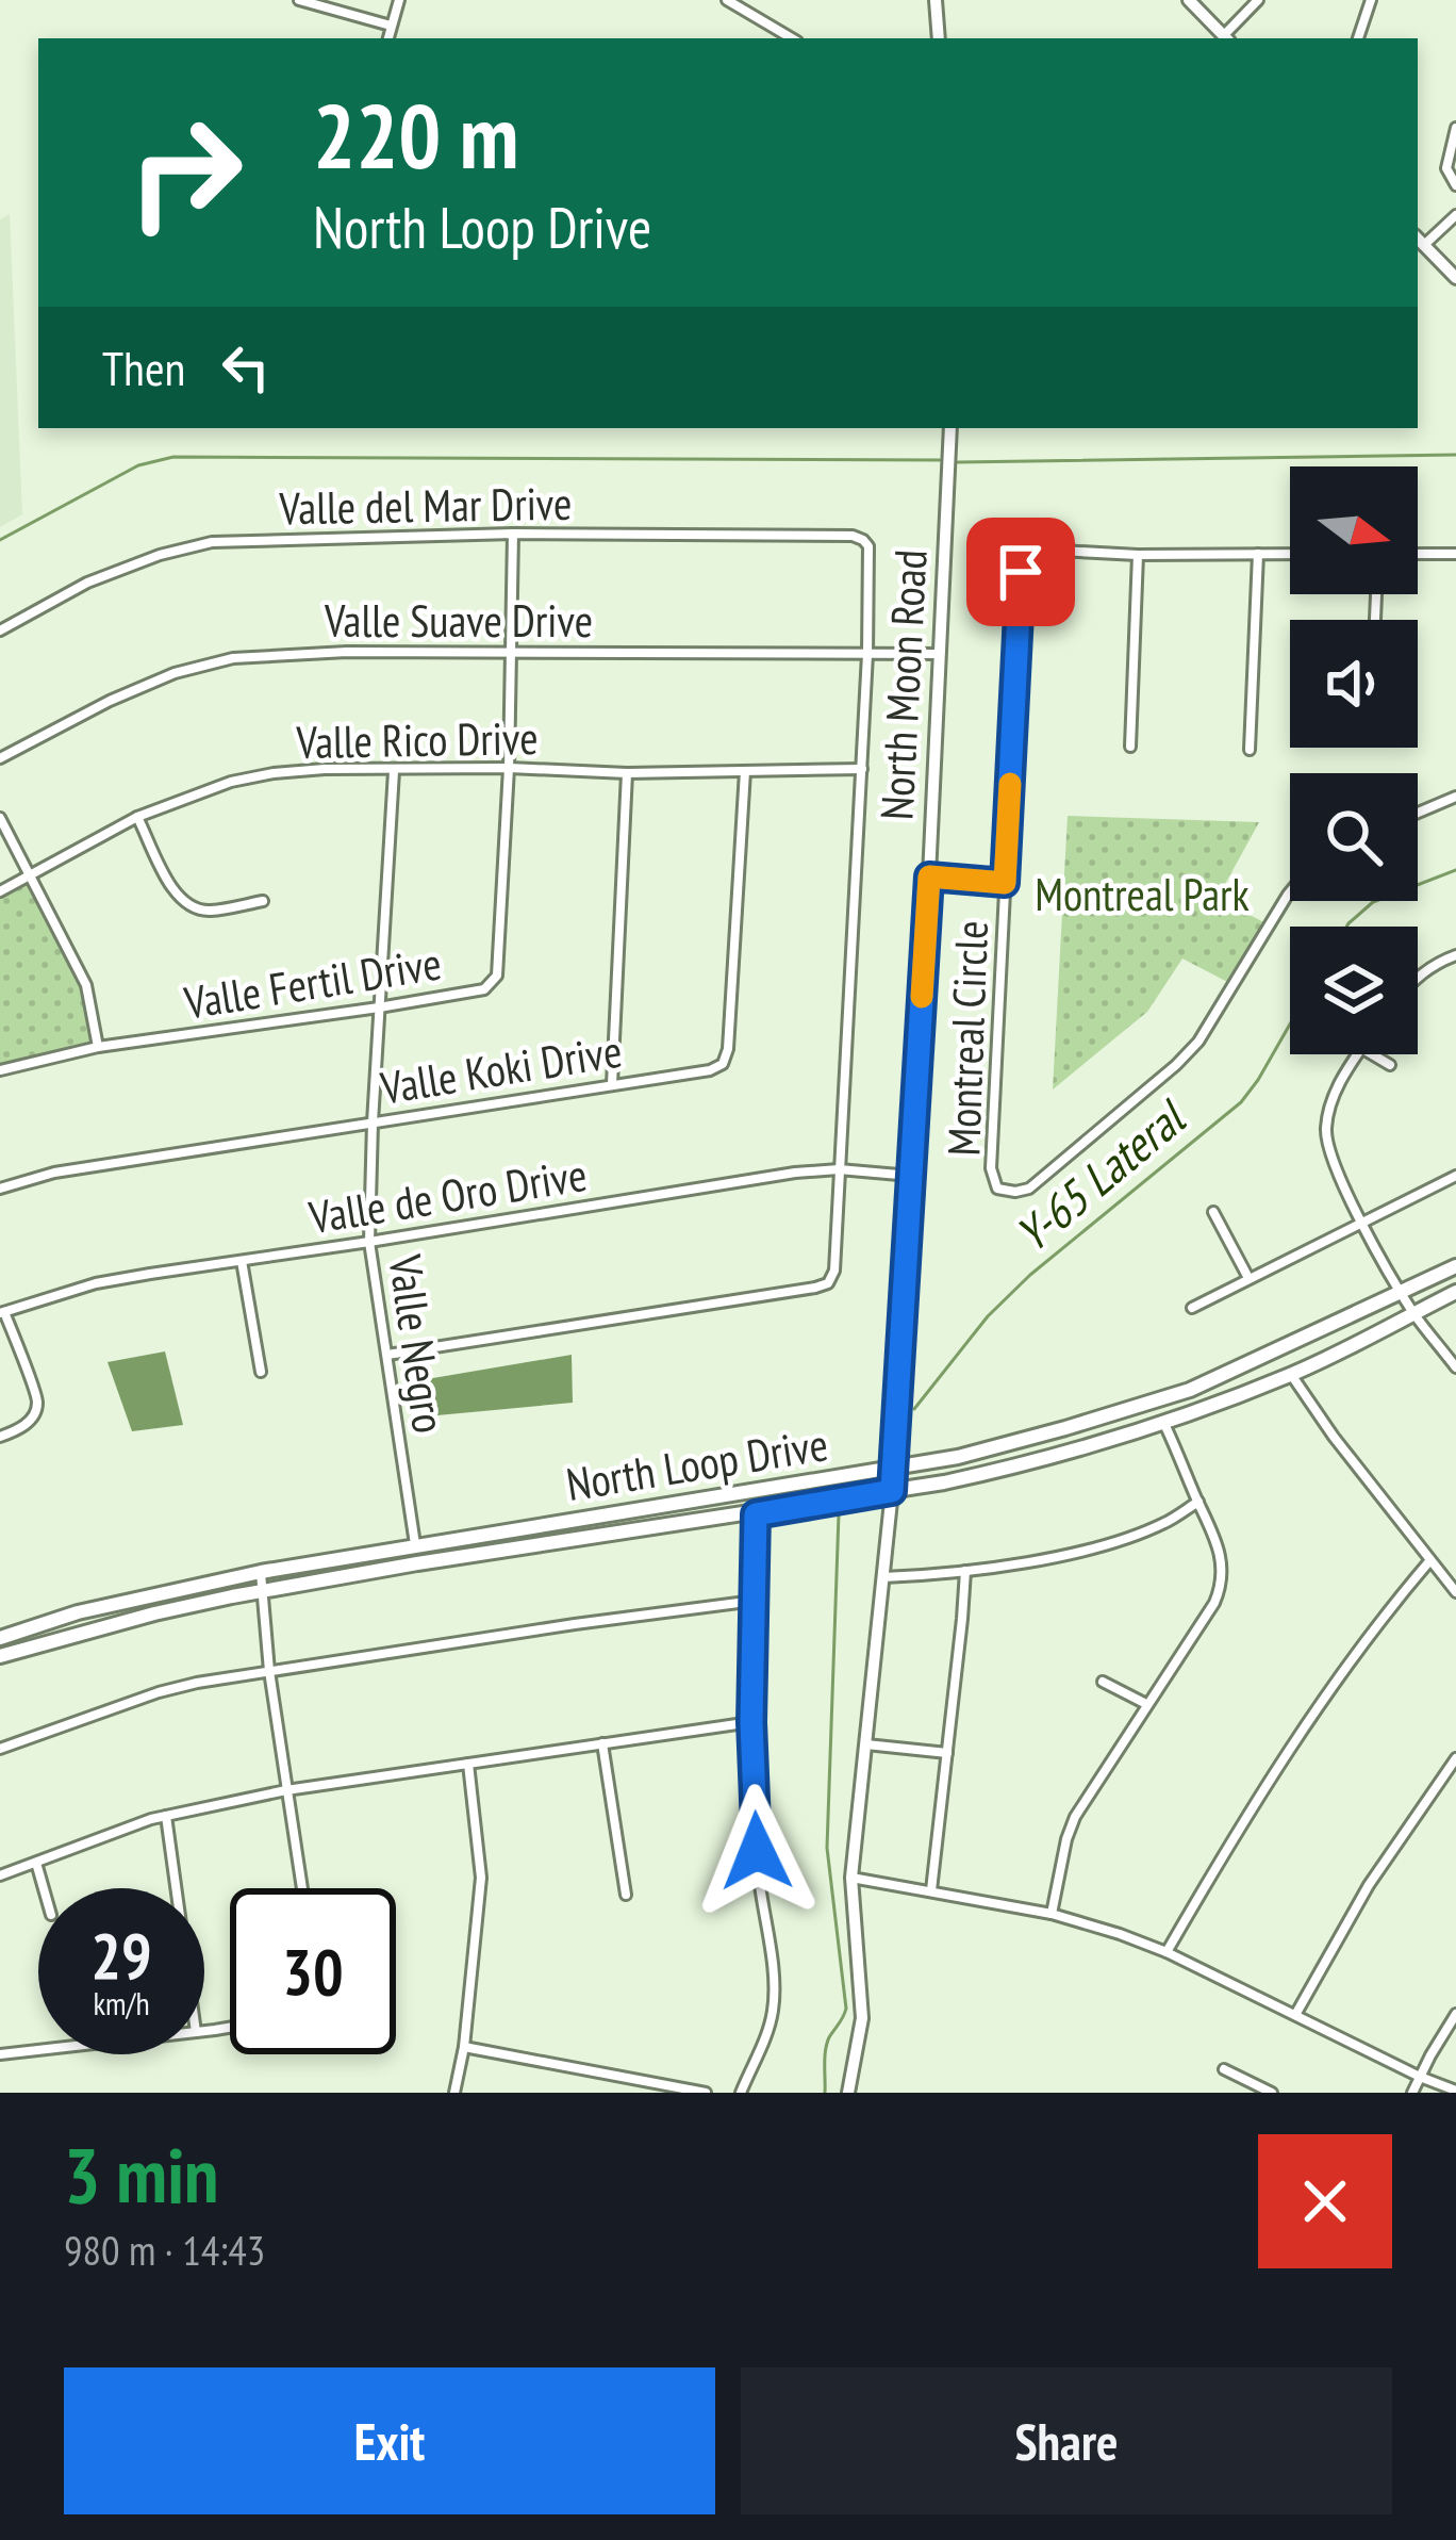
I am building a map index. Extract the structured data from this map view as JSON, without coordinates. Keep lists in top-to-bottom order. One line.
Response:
{"streets":{"main road":["North Loop Drive"],"street":["Valle del Mar Drive","Valle Suave Drive","North Moon Road","Valle Rico Drive","Valle Fertil Drive","Montreal Circle","Valle Koki Drive","Valle de Oro Drive","Valle Negro"]},"crossings":[["Valle del Mar Drive","Valle Suave Drive"],["Valle del Mar Drive","Valle Fertil Drive"],["Valle Suave Drive","North Moon Road"],["Valle Suave Drive","Valle Fertil Drive"],["North Moon Road","Montreal Circle"],["North Moon Road","Valle de Oro Drive"],["North Moon Road","North Loop Drive"],["Valle Rico Drive","Valle Fertil Drive"],["Valle Rico Drive","Valle Koki Drive"],["Valle Rico Drive","Valle Negro"],["Valle Fertil Drive","Valle Negro"],["Valle Koki Drive","Valle Negro"],["Valle de Oro Drive","Valle Negro"],["Valle Negro","North Loop Drive"]],"water":["Y-65 Lateral"],"parks":["Montreal Park"],"north":"right","page":{"turn":["220 m","North Loop Drive"],"then":"Then","speed":"29 km/h","limit":"30","heading":["3 min","980 m · 14:43"],"buttons":["Exit","Share"]}}
